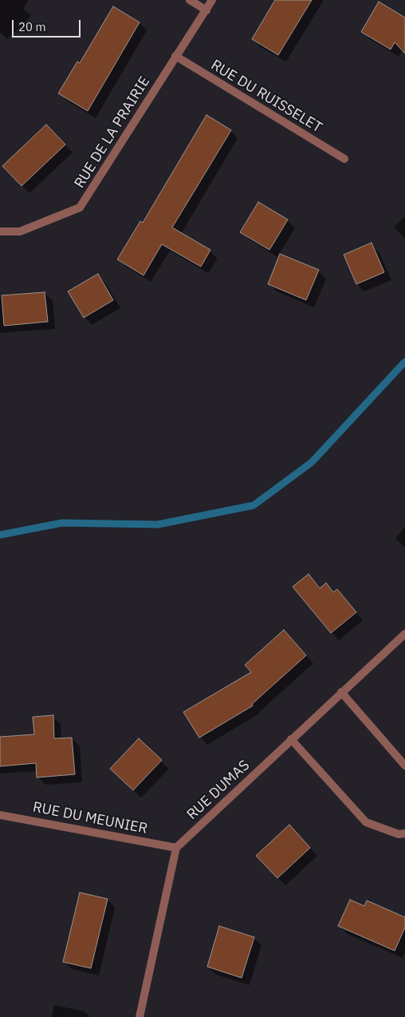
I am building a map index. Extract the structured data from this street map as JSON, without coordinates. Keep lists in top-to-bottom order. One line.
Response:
{"streets":{"street":["RUE DU RUISSELET","RUE DE LA PRAIRIE","RUE DUMAS","RUE DU MEUNIER"]},"crossings":[["RUE DU RUISSELET","RUE DE LA PRAIRIE"],["RUE DUMAS","RUE DU MEUNIER"]],"scale_bar":"20 m"}
